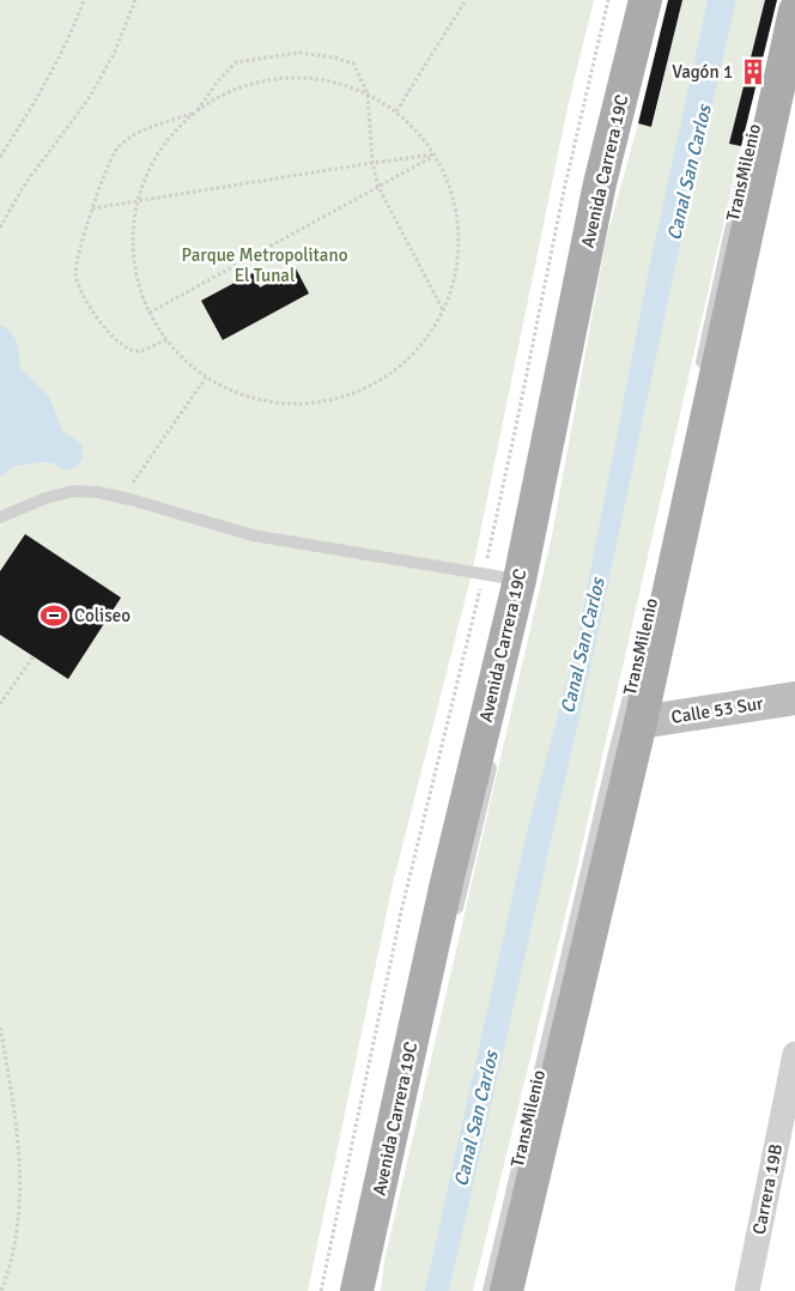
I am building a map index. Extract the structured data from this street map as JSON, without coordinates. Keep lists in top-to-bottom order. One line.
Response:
{"streets":{"main road":["Avenida Carrera 19C"],"street":["Calle 53 Sur","Carrera 19B"],"lane":["TransMilenio"]},"water":["Canal San Carlos"],"parks":["Parque Metropolitano El Tunal"],"places":{"building":["Vagón 1"],"sports":["Coliseo"]}}
